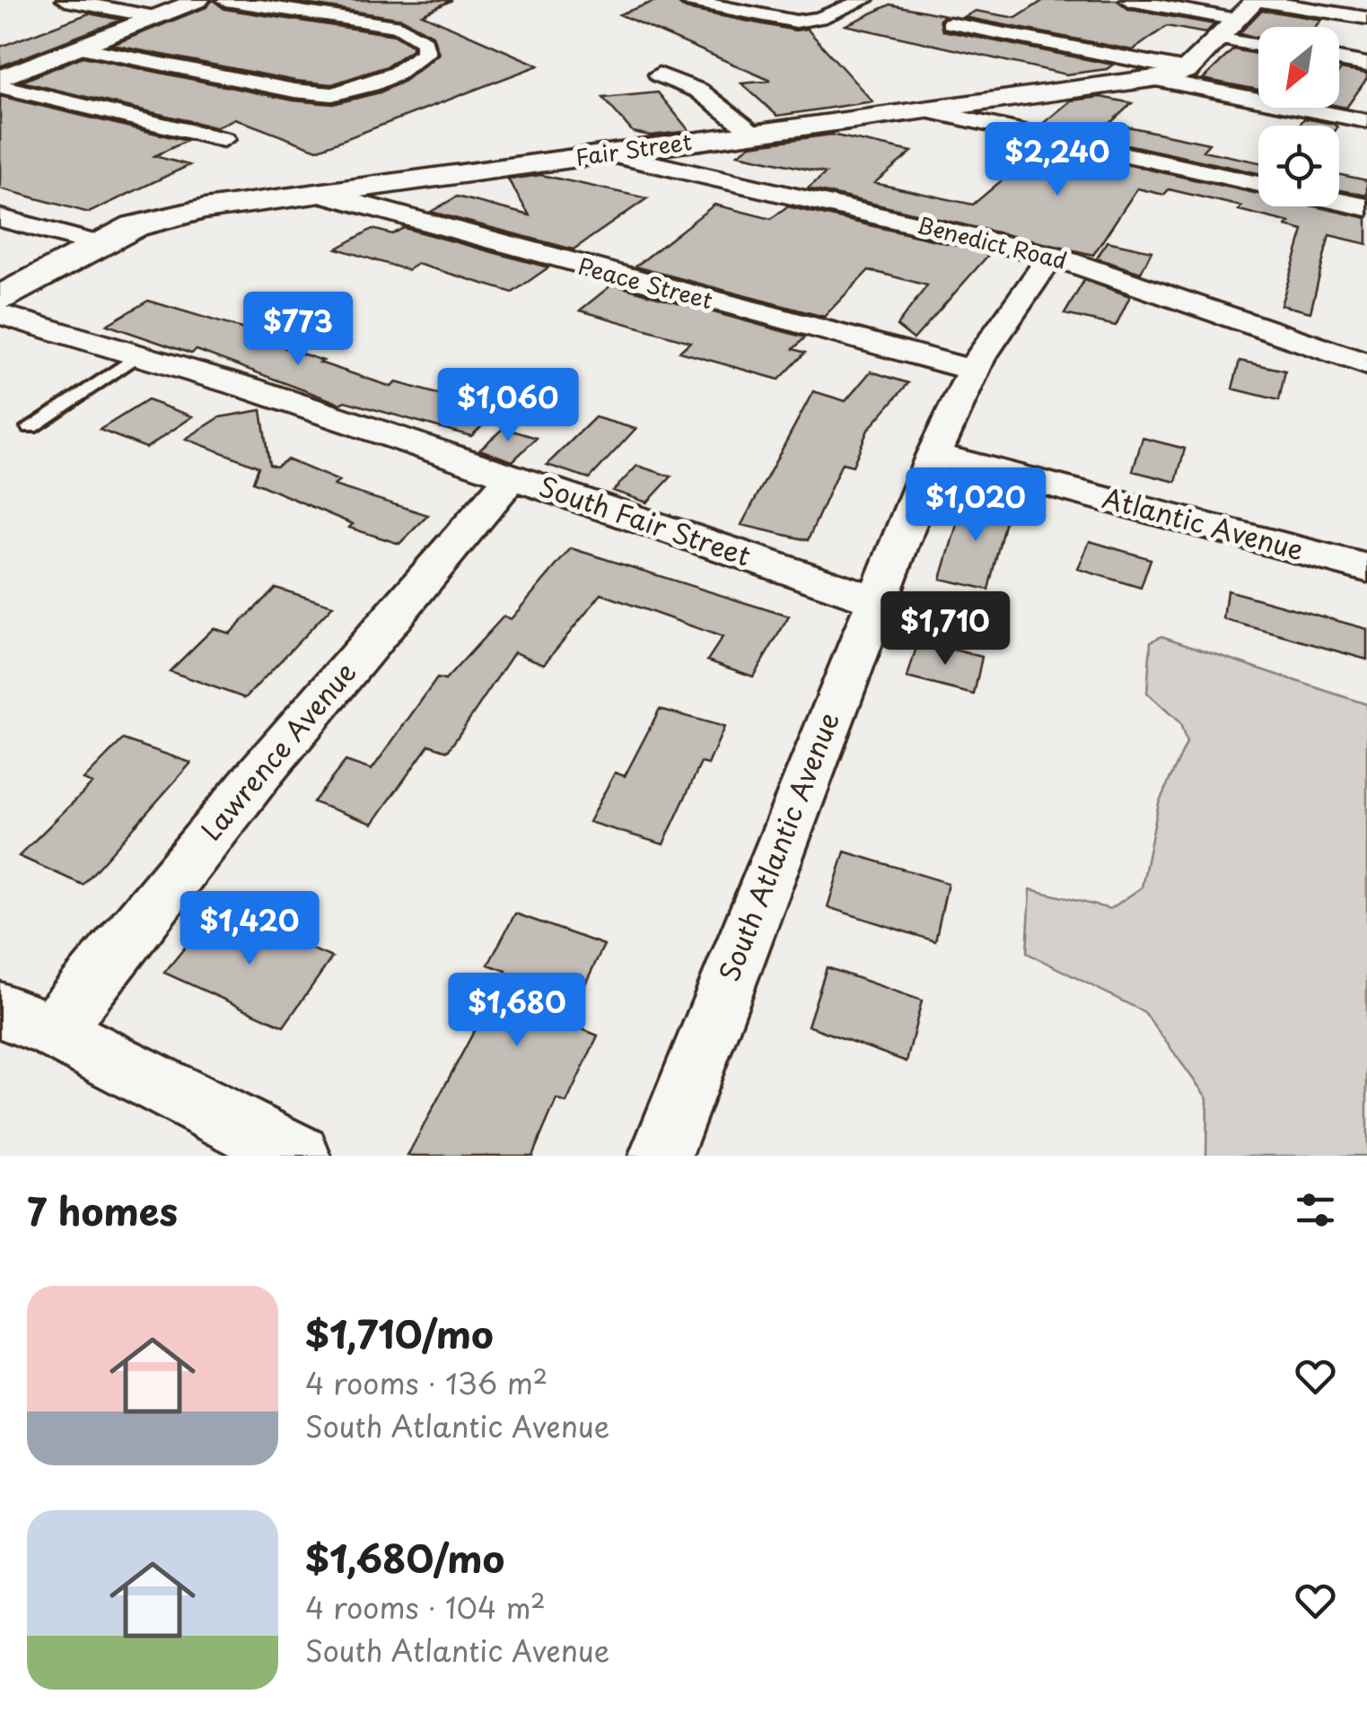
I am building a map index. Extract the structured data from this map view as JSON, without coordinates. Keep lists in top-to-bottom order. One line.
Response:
{"streets":{"street":["Fair Street","Benedict Road","Peace Street","South Fair Street","Atlantic Avenue","Lawrence Avenue","South Atlantic Avenue"]},"crossings":[["Fair Street","Benedict Road"],["Fair Street","Peace Street"],["Benedict Road","South Atlantic Avenue"],["Peace Street","South Atlantic Avenue"],["South Fair Street","Lawrence Avenue"],["South Fair Street","South Atlantic Avenue"],["Atlantic Avenue","South Atlantic Avenue"]],"north":"bottom left","page":{"price":["$2,240","$773","$1,060","$1,020","$1,710","$1,420","$1,680"],"heading":"7 homes","list":[{"name":"$1,710/mo","note":"4 rooms · 136 m² · South Atlantic Avenue"},{"name":"$1,680/mo","note":"4 rooms · 104 m² · South Atlantic Avenue"}]}}
